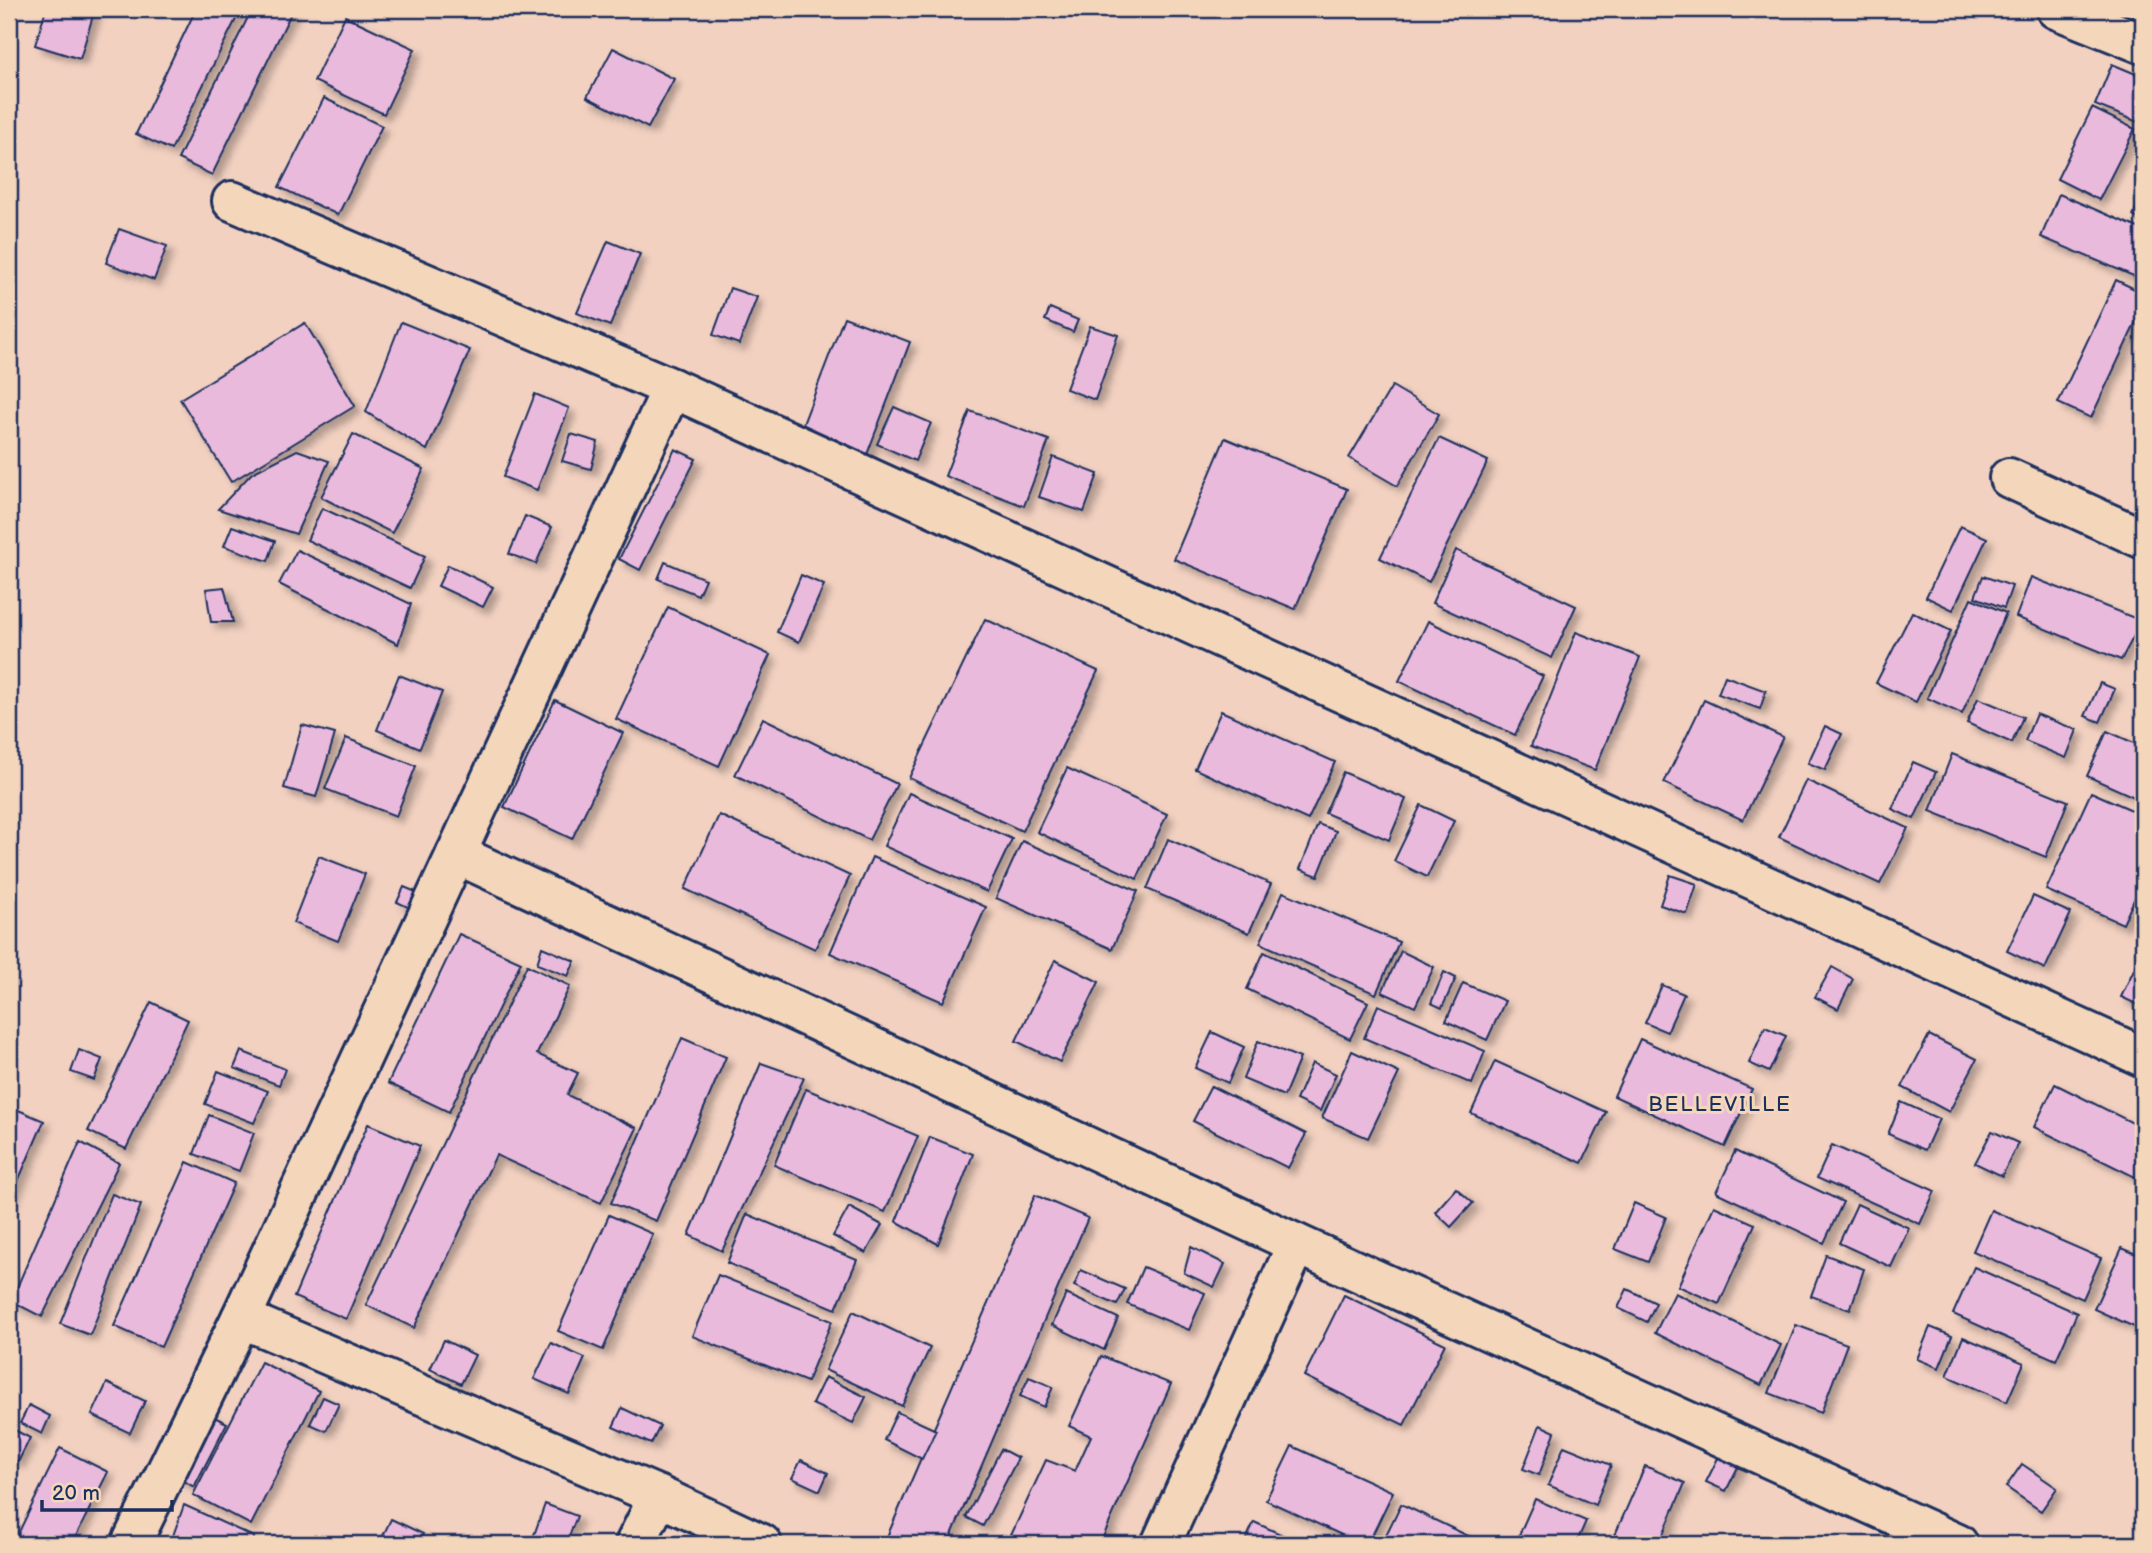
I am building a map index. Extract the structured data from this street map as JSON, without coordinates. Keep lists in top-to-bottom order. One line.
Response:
{"districts":["BELLEVILLE"],"scale_bar":"20 m"}
